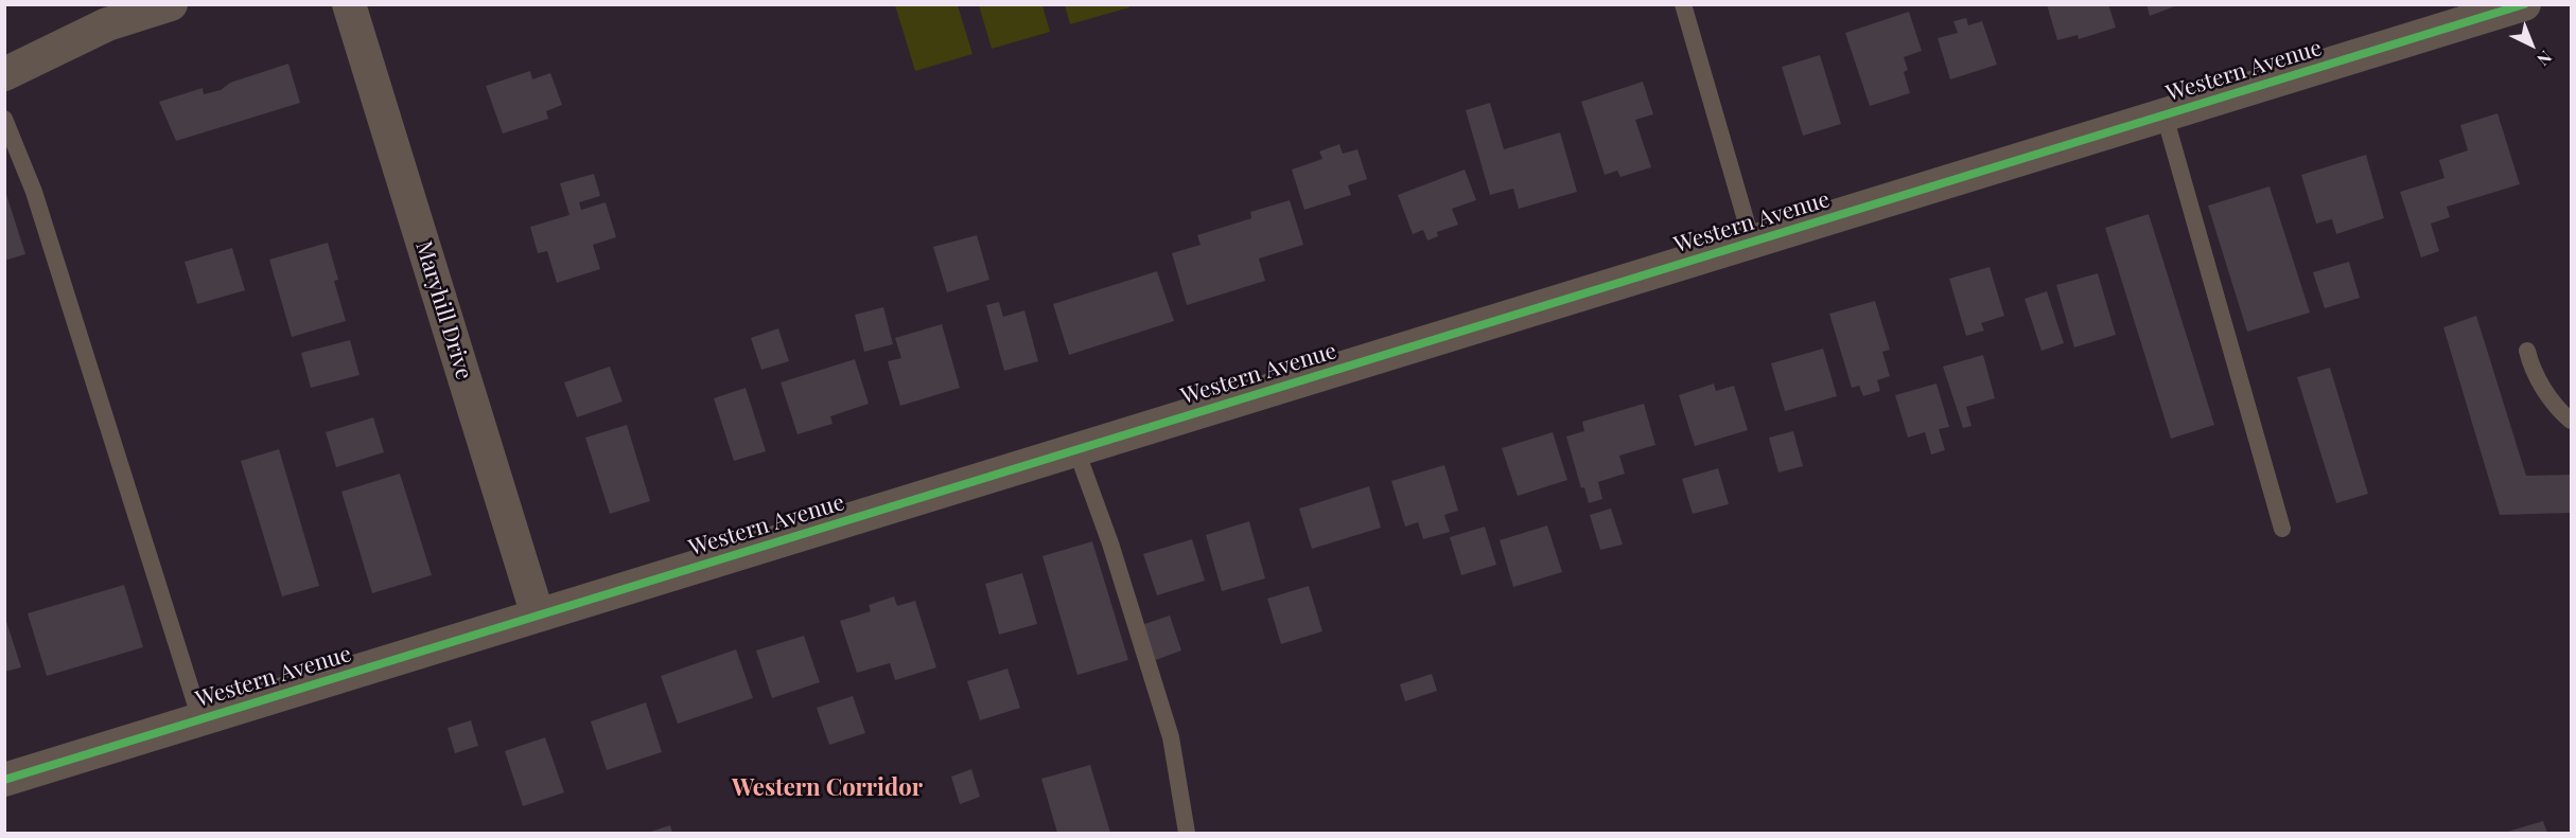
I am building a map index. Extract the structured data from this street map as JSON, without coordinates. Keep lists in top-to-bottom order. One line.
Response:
{"streets":{"street":["Western Avenue","Maryhill Drive"]},"crossings":[["Western Avenue","Maryhill Drive"]],"districts":["Western Corridor"],"north":"bottom right"}
